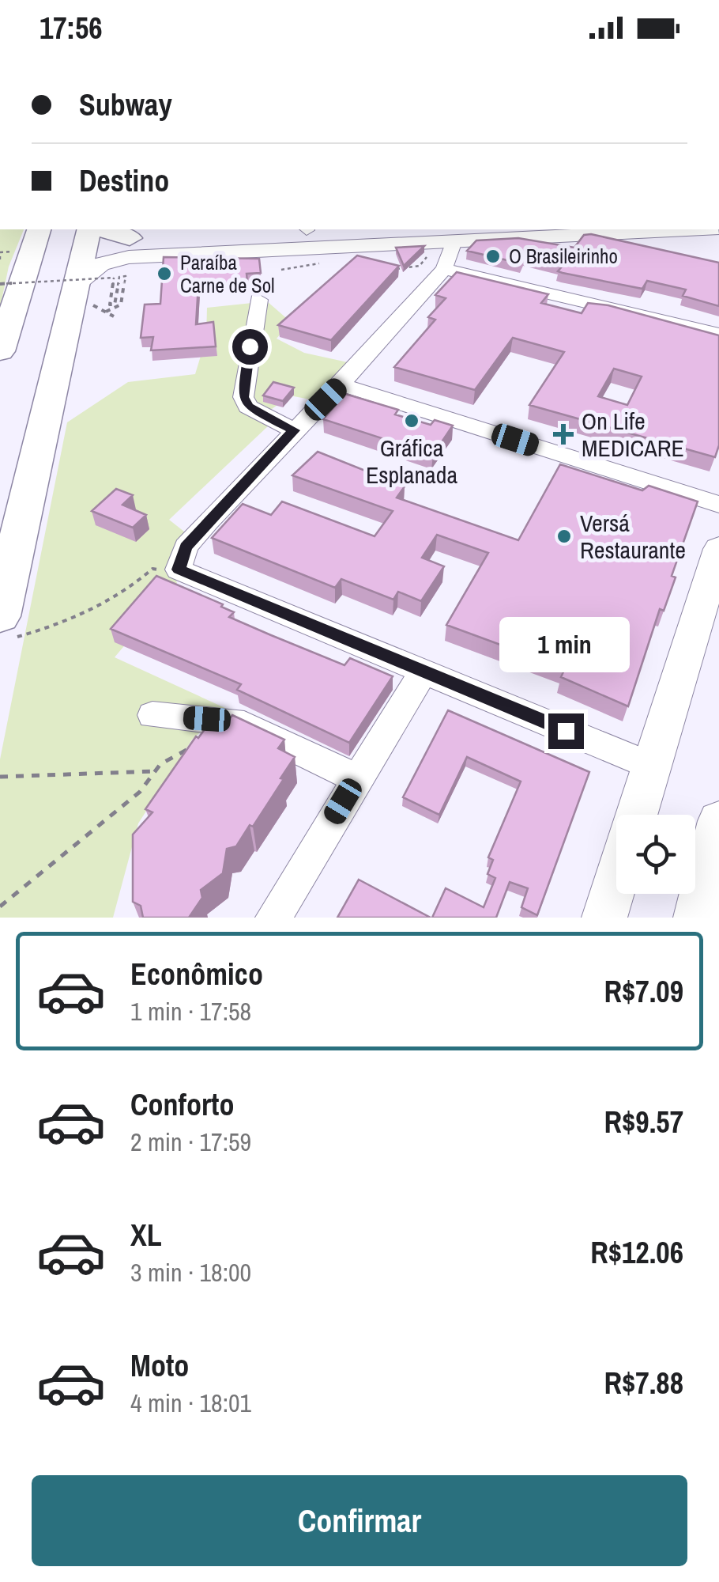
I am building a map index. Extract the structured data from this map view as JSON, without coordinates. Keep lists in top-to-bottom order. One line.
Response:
{"places":{"other":["O Brasileirinho","Paraíba Carne de Sol","Gráfica Esplanada","Versá Restaurante"],"health":["On Life MEDICARE"]},"page":{"status":"17:56","banner":["Subway","Destino"],"bubble":"1 min","list":[{"name":"Econômico","note":"1 min · 17:58","value":"R$7.09"},{"name":"Conforto","note":"2 min · 17:59","value":"R$9.57"},{"name":"XL","note":"3 min · 18:00","value":"R$12.06"},{"name":"Moto","note":"4 min · 18:01","value":"R$7.88"}],"buttons":"Confirmar"}}
